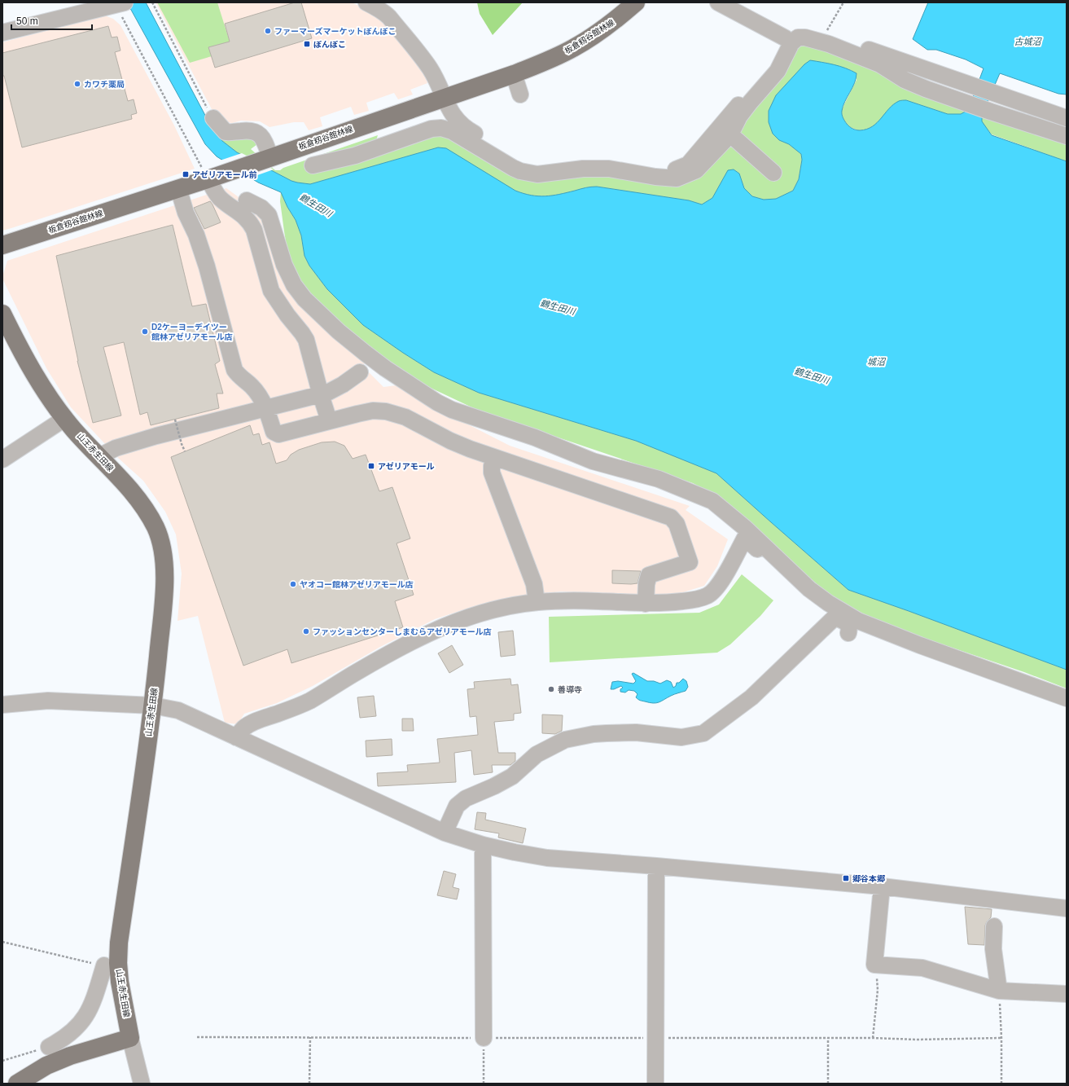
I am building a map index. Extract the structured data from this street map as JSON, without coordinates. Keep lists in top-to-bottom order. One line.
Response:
{"streets":{"main road":["板倉籾谷館林線","山王赤生田線"]},"water":["古城沼","鶴生田川","城沼"],"places":{"other":["ファーマーズマーケットぽんぽこ","カワチ薬局","D2ケーヨーデイツー 館林アゼリアモール店","ヤオコー館林アゼリアモール店","ファッションセンターしまむらアゼリアモール店","善導寺"],"transit":["ぽんぽこ","アゼリアモール前","アゼリアモール","郷谷本郷"]},"scale_bar":"50 m"}
